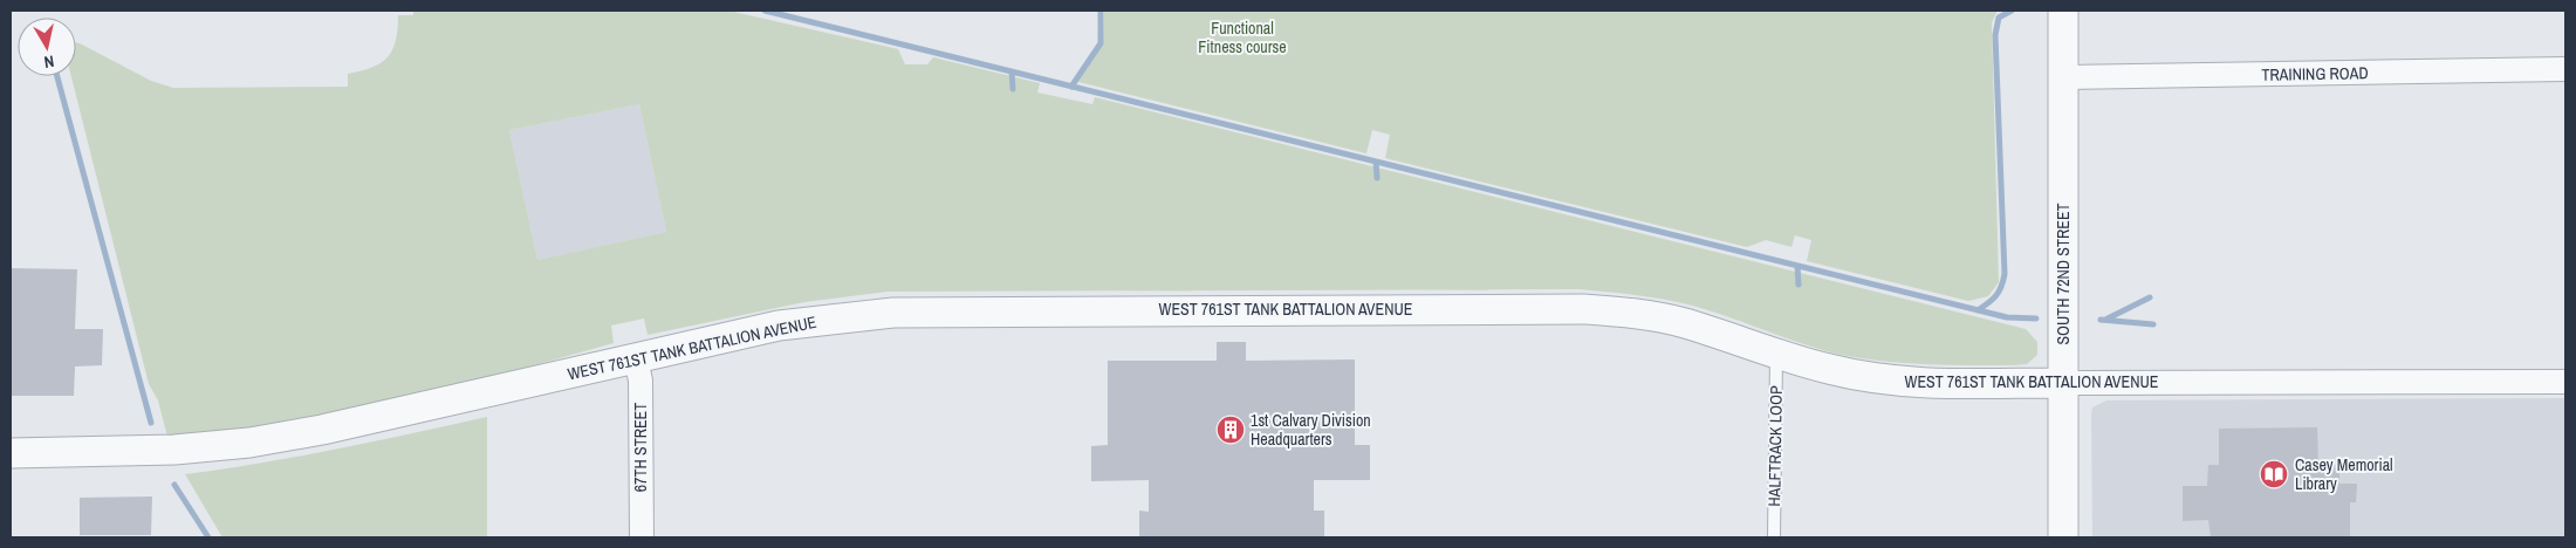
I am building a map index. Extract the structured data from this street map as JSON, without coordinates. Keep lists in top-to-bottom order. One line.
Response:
{"streets":{"street":["TRAINING ROAD","SOUTH 72ND STREET","WEST 761ST TANK BATTALION AVENUE","67TH STREET"],"lane":["HALFTRACK LOOP"]},"crossings":[["TRAINING ROAD","SOUTH 72ND STREET"],["SOUTH 72ND STREET","WEST 761ST TANK BATTALION AVENUE"],["WEST 761ST TANK BATTALION AVENUE","HALFTRACK LOOP"],["WEST 761ST TANK BATTALION AVENUE","67TH STREET"]],"parks":["Functional Fitness course"],"places":{"building":["1st Calvary Division Headquarters"],"library":["Casey Memorial Library"]},"north":"bottom"}
